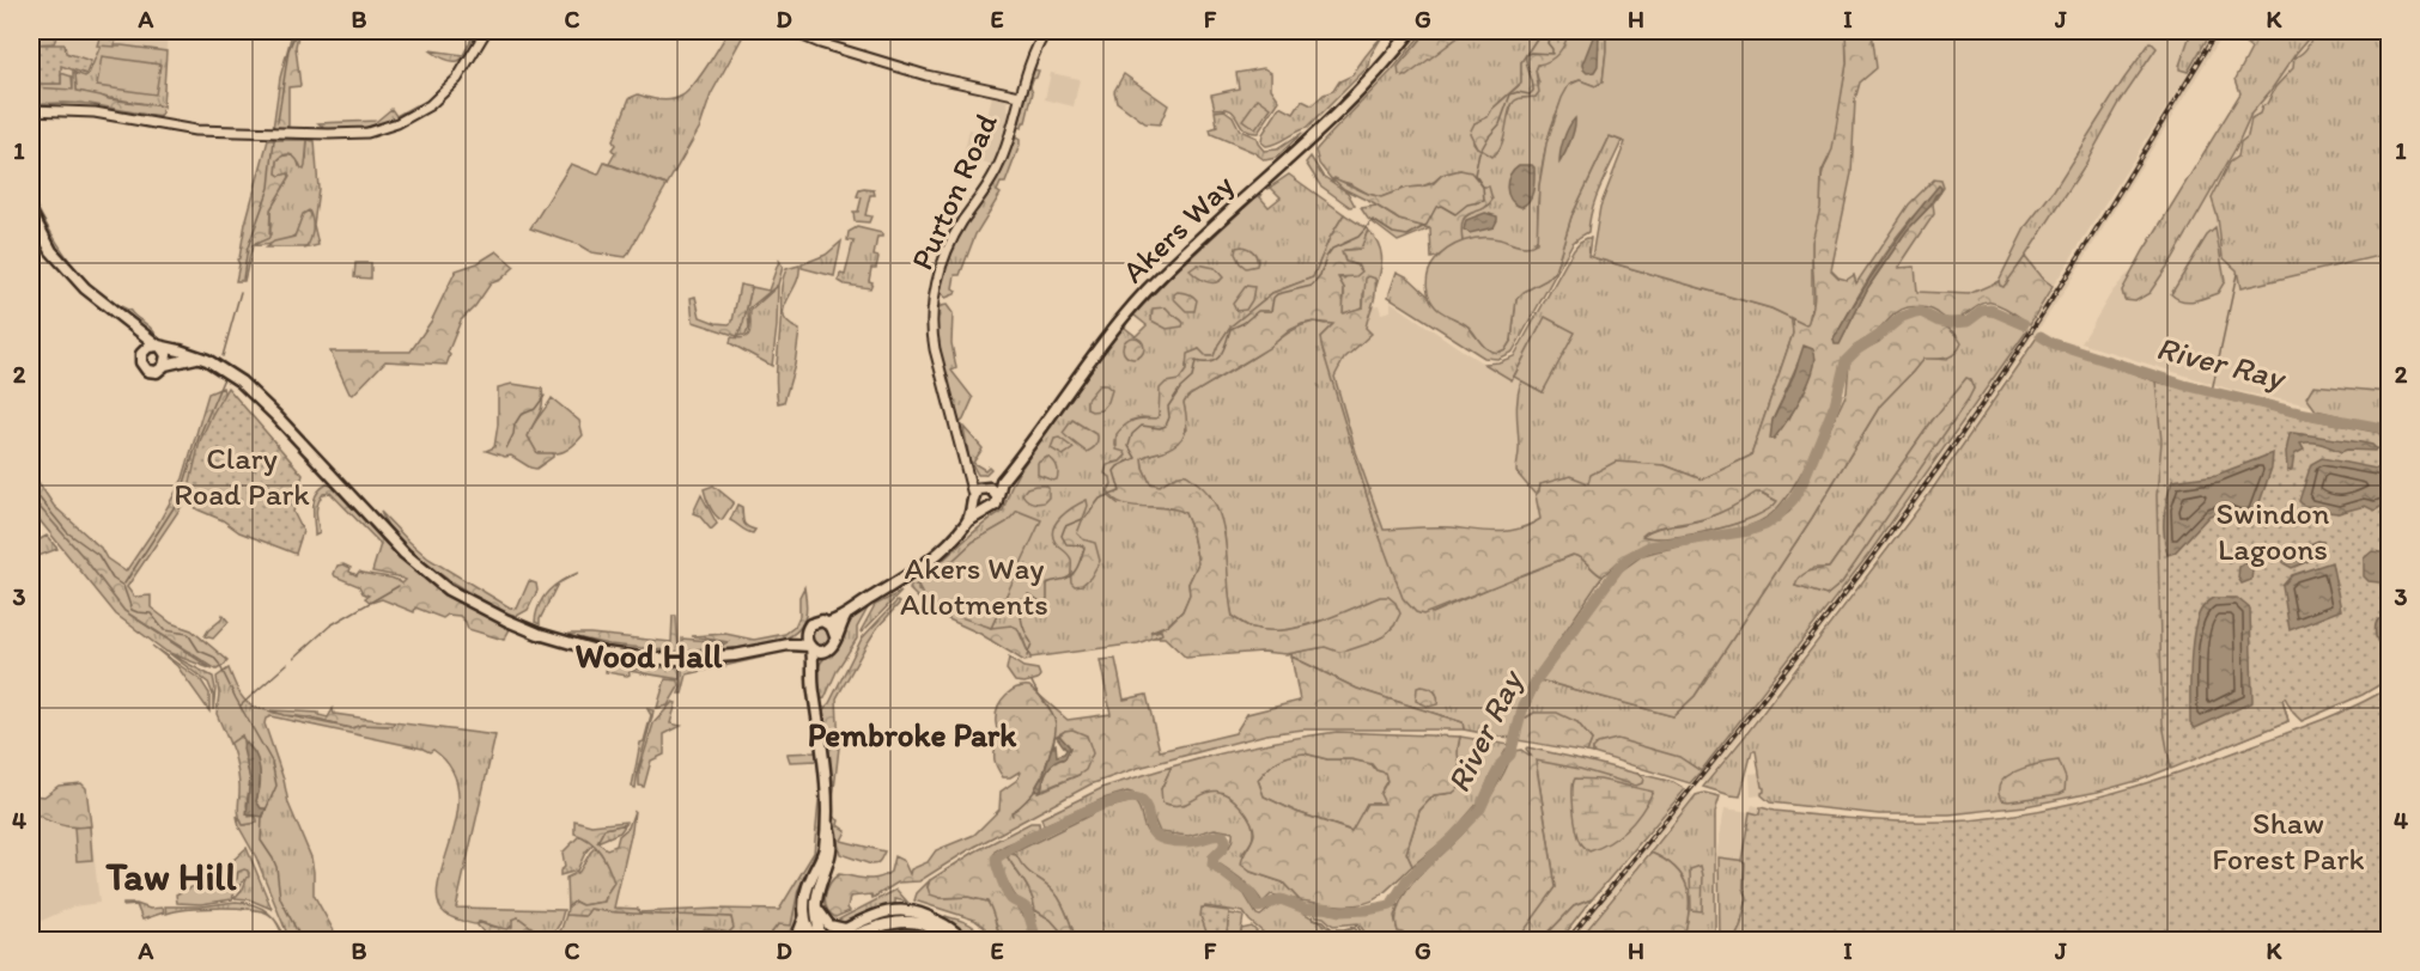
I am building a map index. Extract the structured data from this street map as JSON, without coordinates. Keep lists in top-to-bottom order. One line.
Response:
{"streets":{"main road":["Purton Road","Akers Way"]},"crossings":[["Purton Road","Akers Way"]],"districts":["Wood Hall","Pembroke Park","Taw Hill"],"water":["River Ray"],"parks":["Clary Road Park","Swindon Lagoons","Akers Way Allotments","Shaw Forest Park"],"grid":{"columns":["A","B","C","D","E","F","G","H","I","J","K"],"rows":["1","2","3","4"]}}
